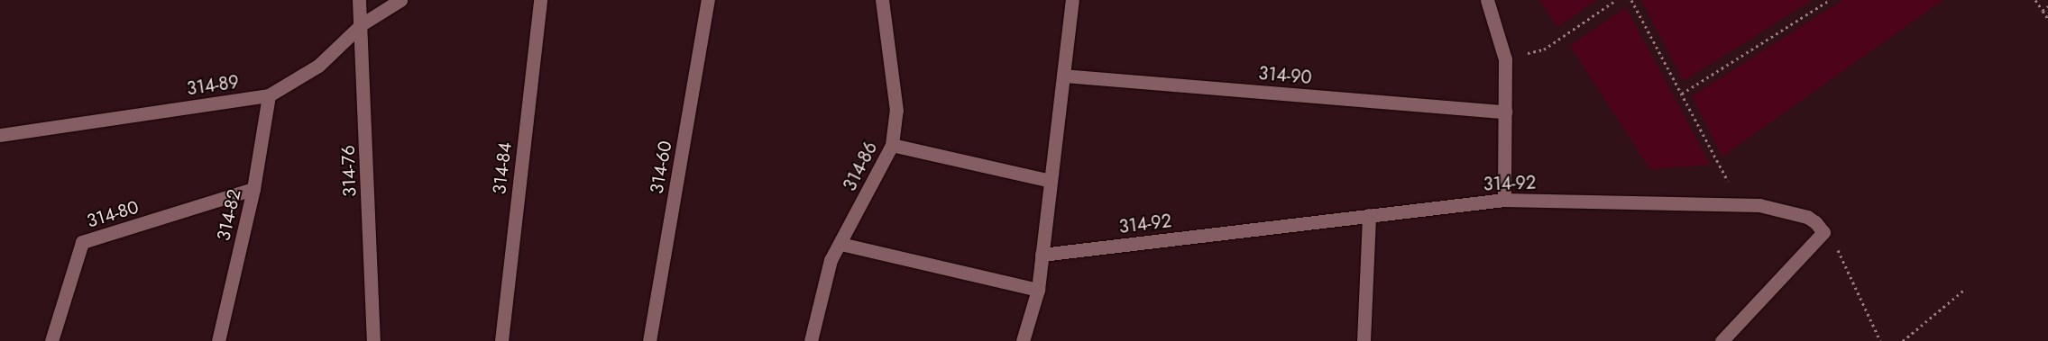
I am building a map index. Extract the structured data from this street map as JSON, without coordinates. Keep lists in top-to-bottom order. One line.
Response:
{"streets":{"street":["314-90","314-89","314-86","314-60","314-84","314-76","314-92","314-80","314-82"]},"crossings":[["314-89","314-76"],["314-89","314-82"],["314-80","314-82"]]}
